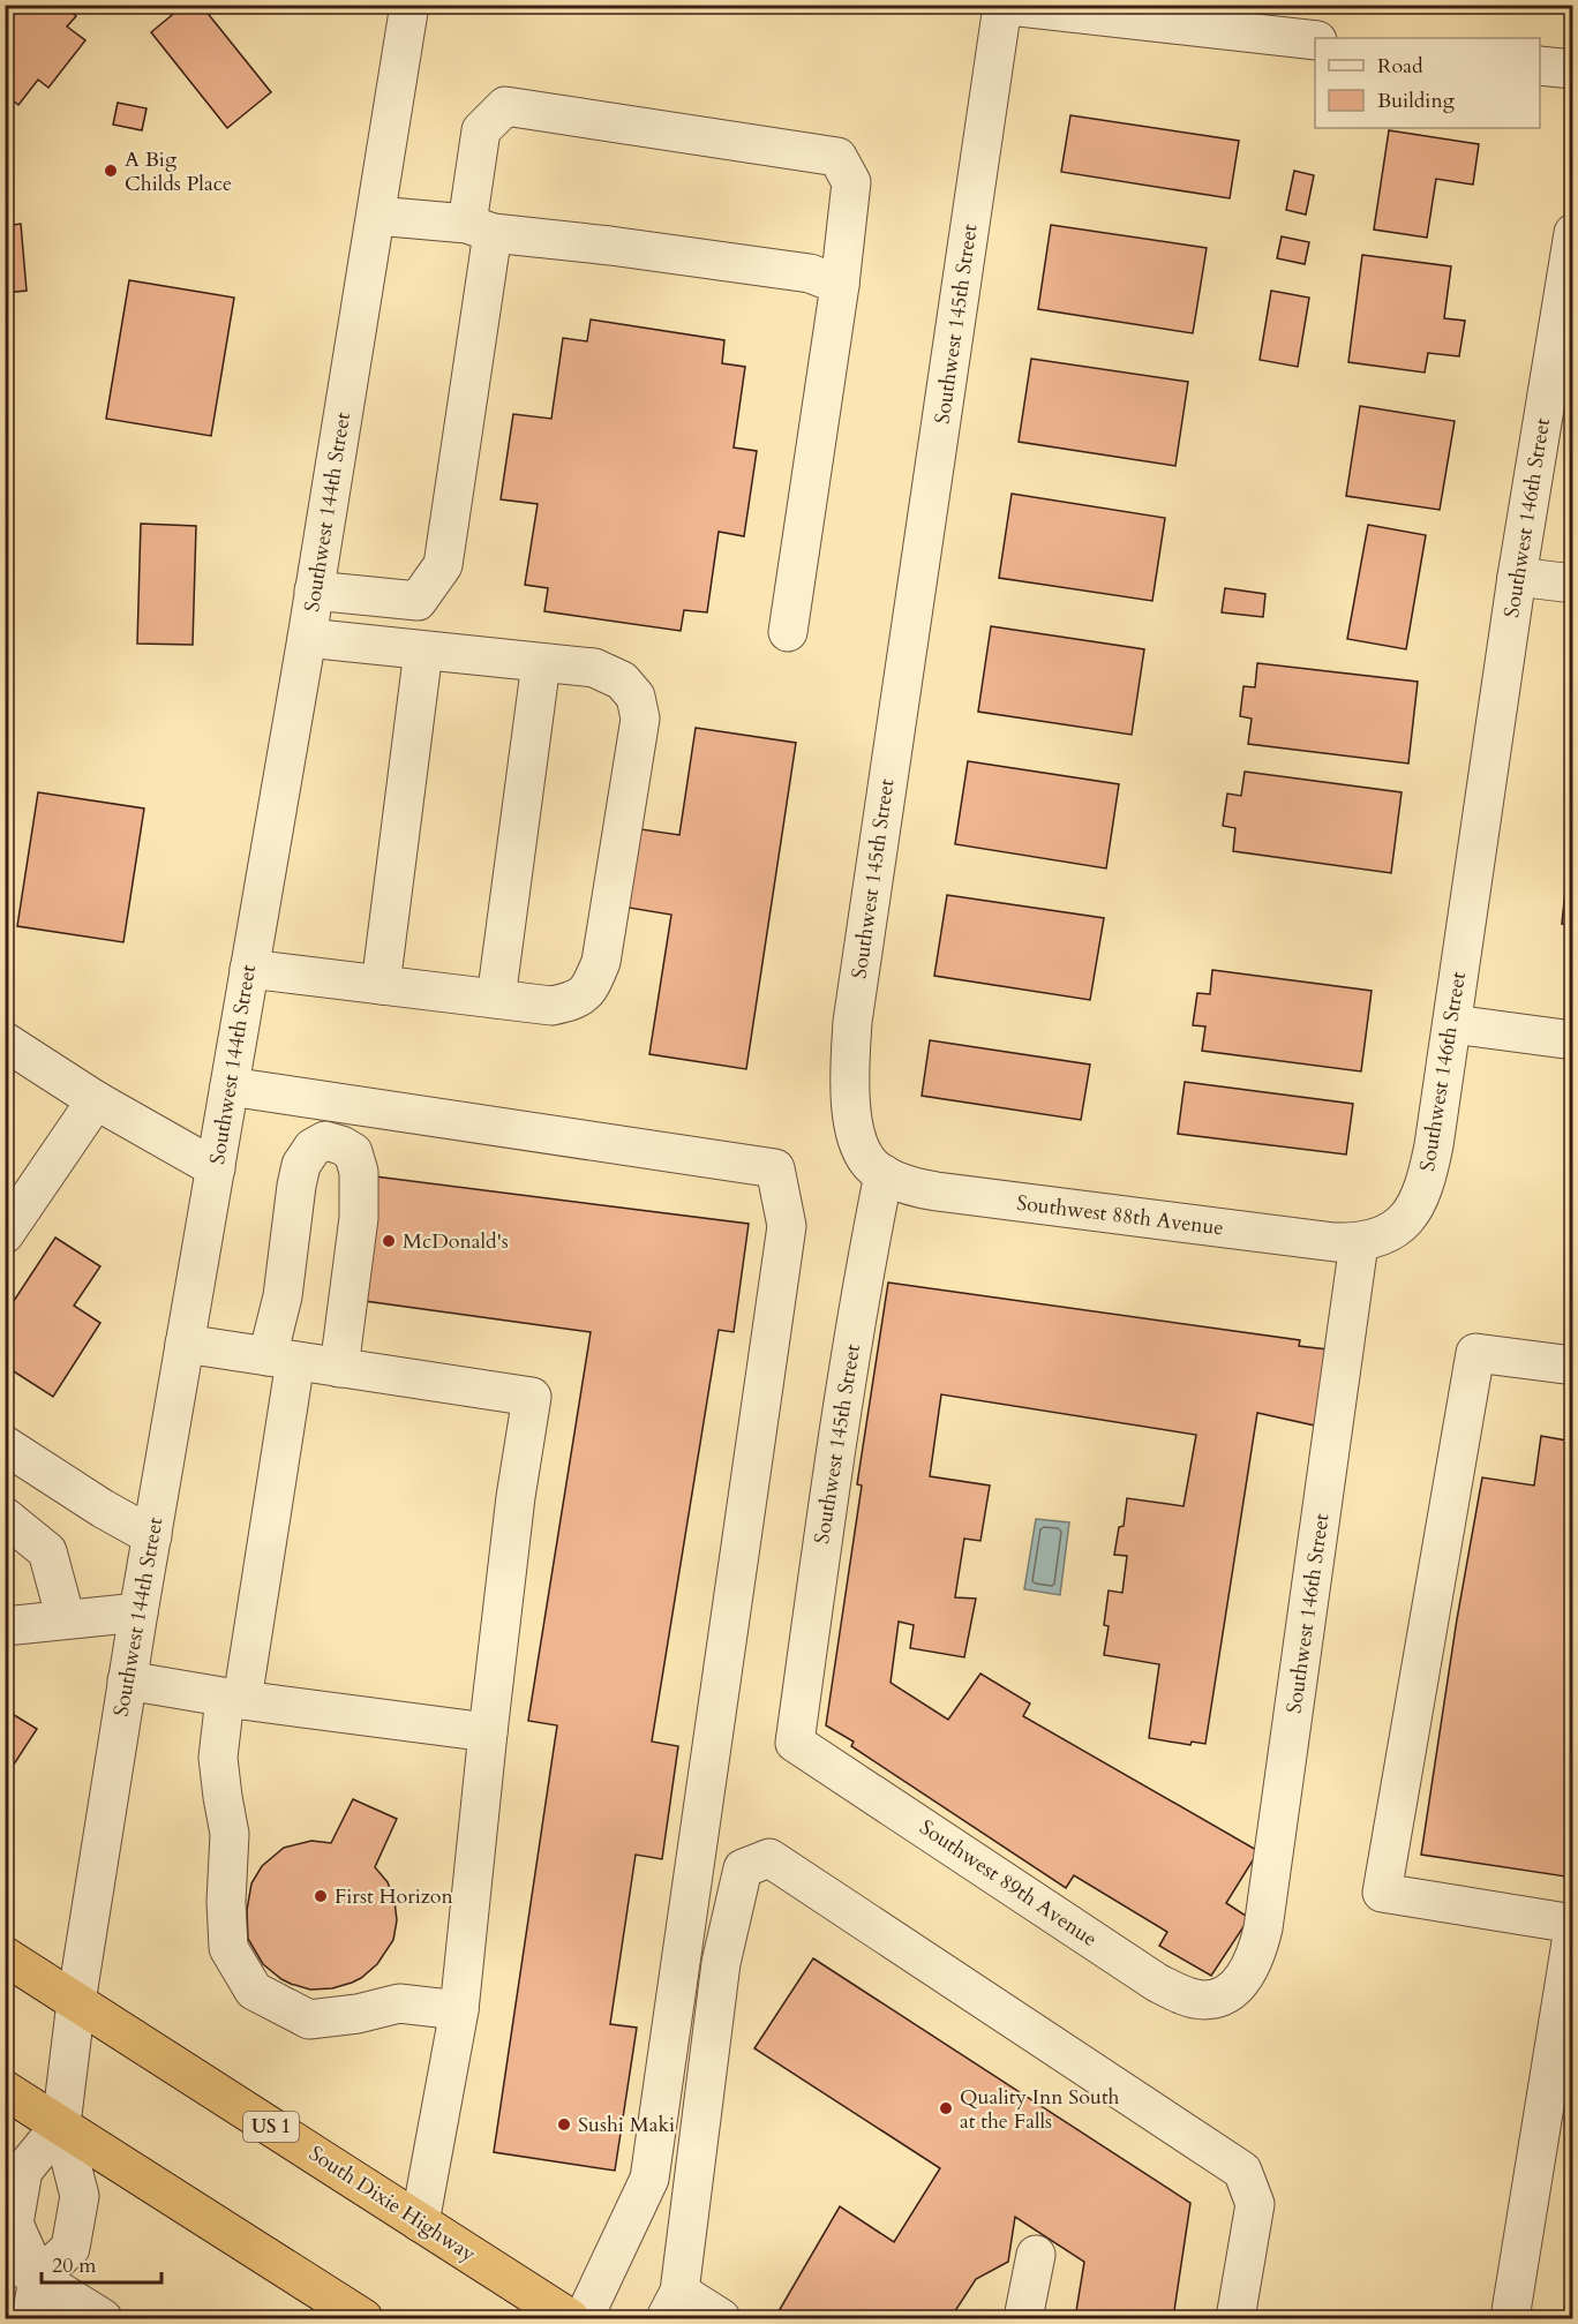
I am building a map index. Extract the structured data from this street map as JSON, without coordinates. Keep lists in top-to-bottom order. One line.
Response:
{"streets":{"highway":["US 1","South Dixie Highway"],"street":["Southwest 145th Street","Southwest 144th Street","Southwest 146th Street","Southwest 88th Avenue","Southwest 89th Avenue"]},"crossings":[["Southwest 145th Street","Southwest 88th Avenue"],["Southwest 145th Street","Southwest 89th Avenue"],["Southwest 144th Street","South Dixie Highway"],["Southwest 146th Street","Southwest 88th Avenue"],["Southwest 146th Street","Southwest 89th Avenue"]],"places":["A Big Childs Place","McDonald's","First Horizon","Quality Inn South at the Falls","Sushi Maki"],"legend":["Road","Building"],"scale_bar":"20 m"}
